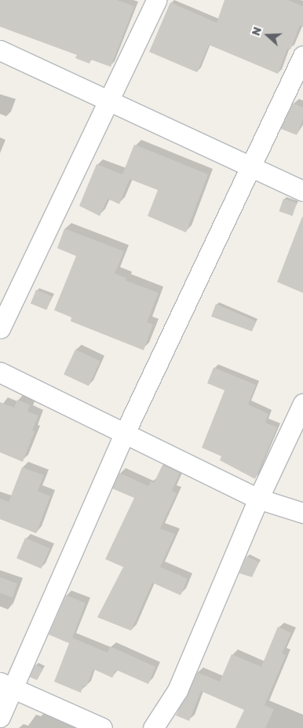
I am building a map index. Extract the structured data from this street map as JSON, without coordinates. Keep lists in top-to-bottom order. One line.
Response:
{"north":"left"}
